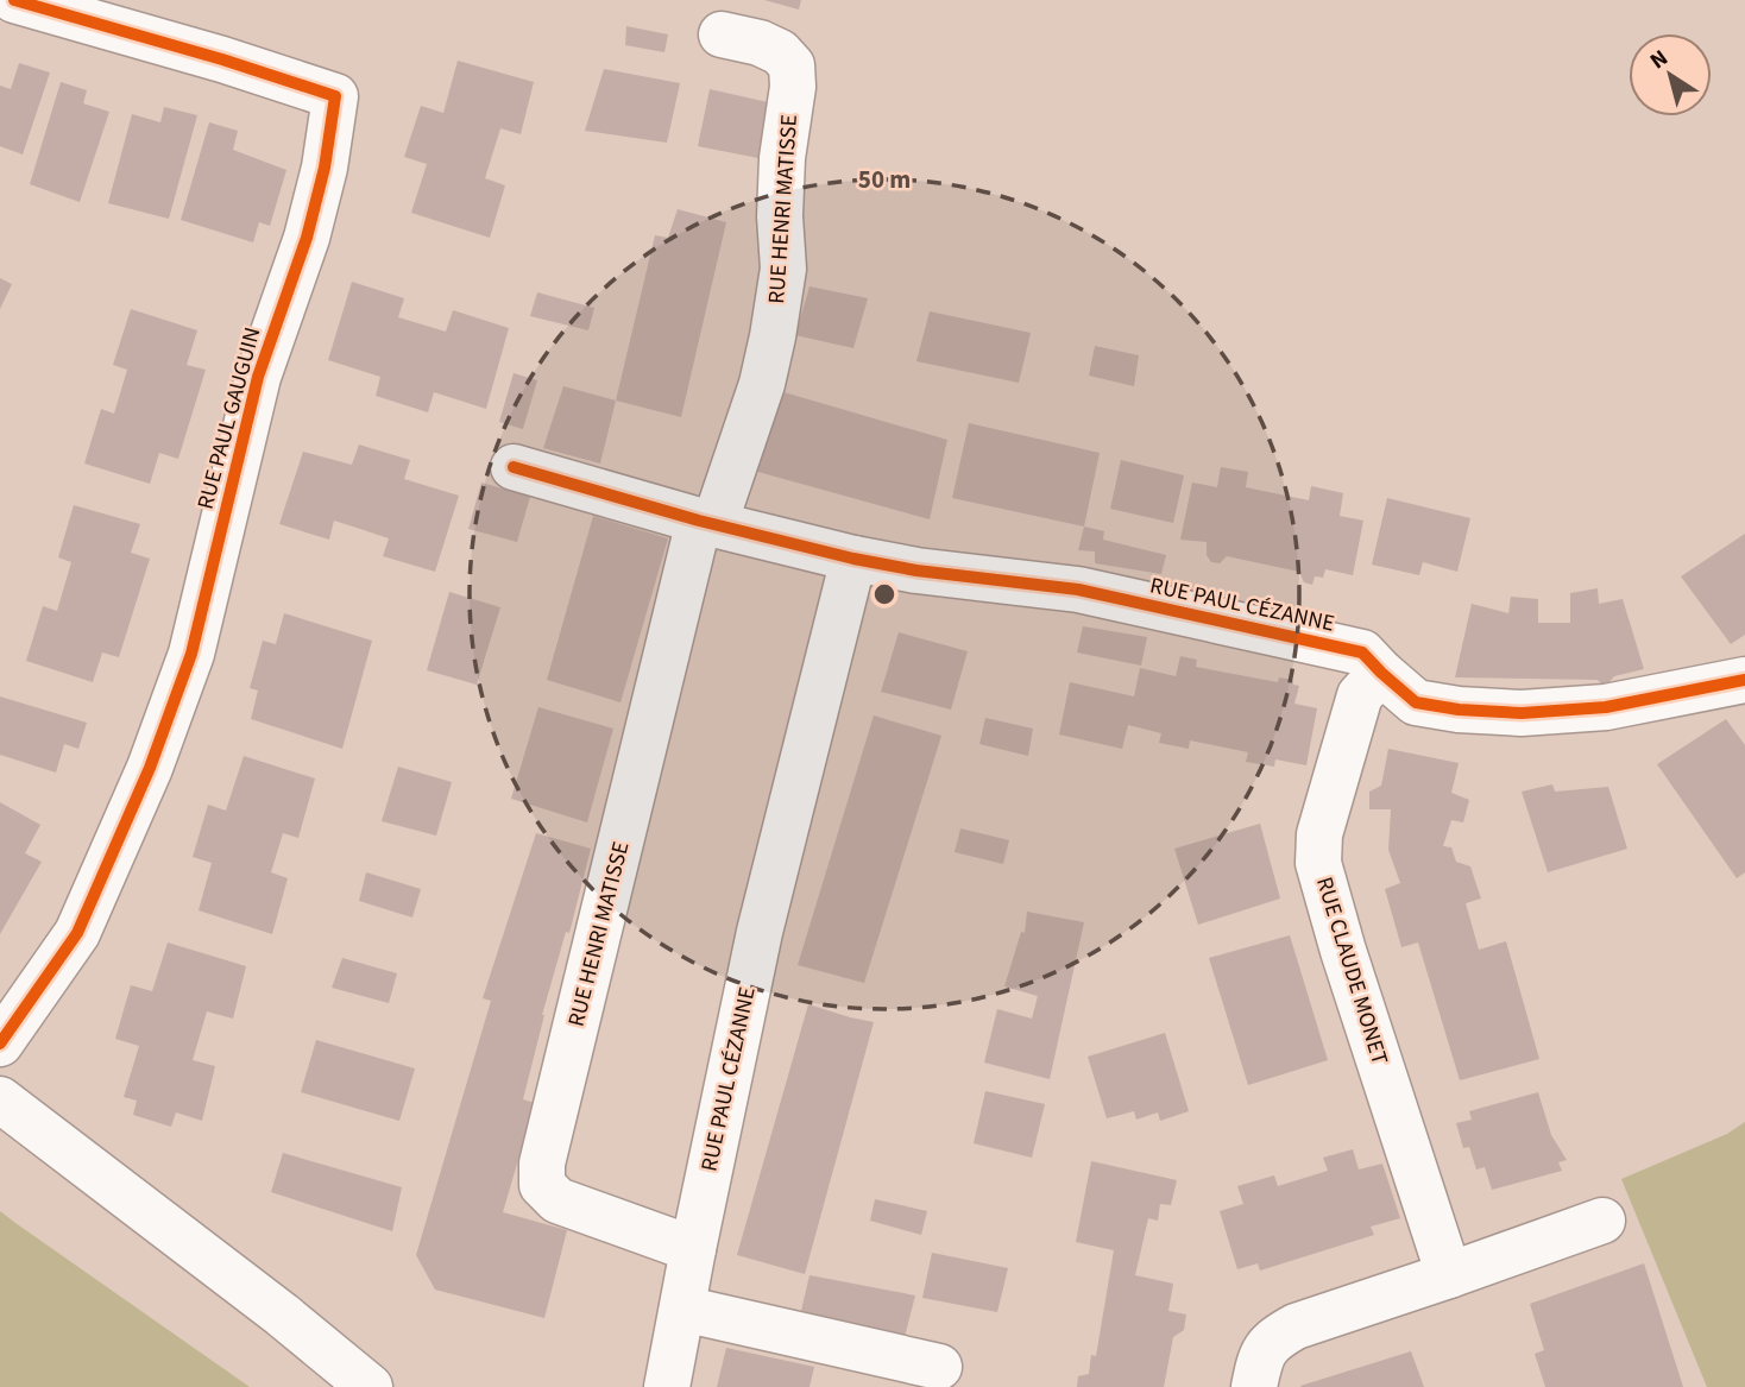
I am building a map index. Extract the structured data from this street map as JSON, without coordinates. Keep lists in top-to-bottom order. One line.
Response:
{"streets":{"street":["RUE HENRI MATISSE","RUE PAUL GAUGUIN","RUE PAUL CÉZANNE","RUE CLAUDE MONET"]},"crossings":[["RUE HENRI MATISSE","RUE PAUL CÉZANNE"],["RUE PAUL CÉZANNE","RUE CLAUDE MONET"]],"north":"top left","rings":["50 m"]}
